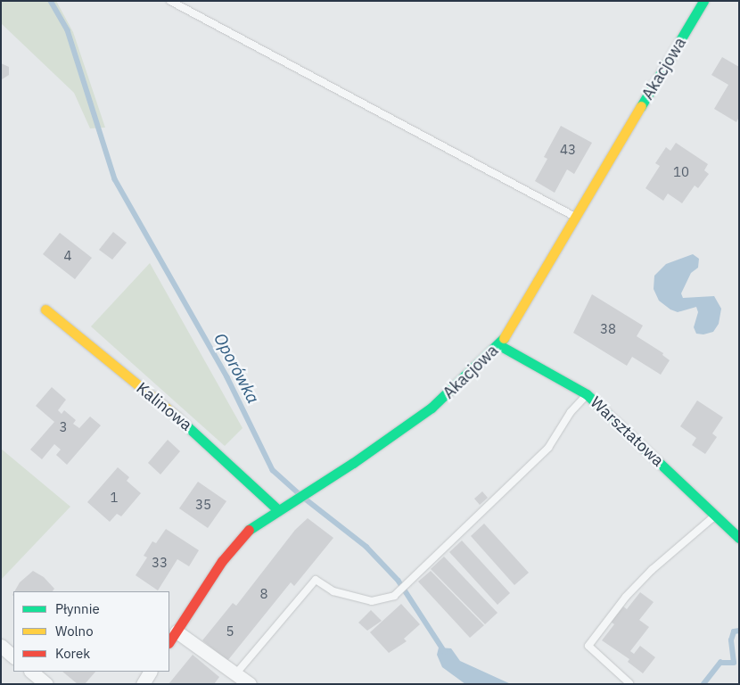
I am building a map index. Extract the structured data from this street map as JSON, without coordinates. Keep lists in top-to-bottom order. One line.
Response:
{"streets":{"street":["Akacjowa","Kalinowa","Warsztatowa"]},"crossings":[["Akacjowa","Kalinowa"],["Akacjowa","Warsztatowa"]],"water":["Oporówka"],"house_numbers":["43","10","4","38","3","1","35","33","8","5"],"legend":["Płynnie","Wolno","Korek"]}
